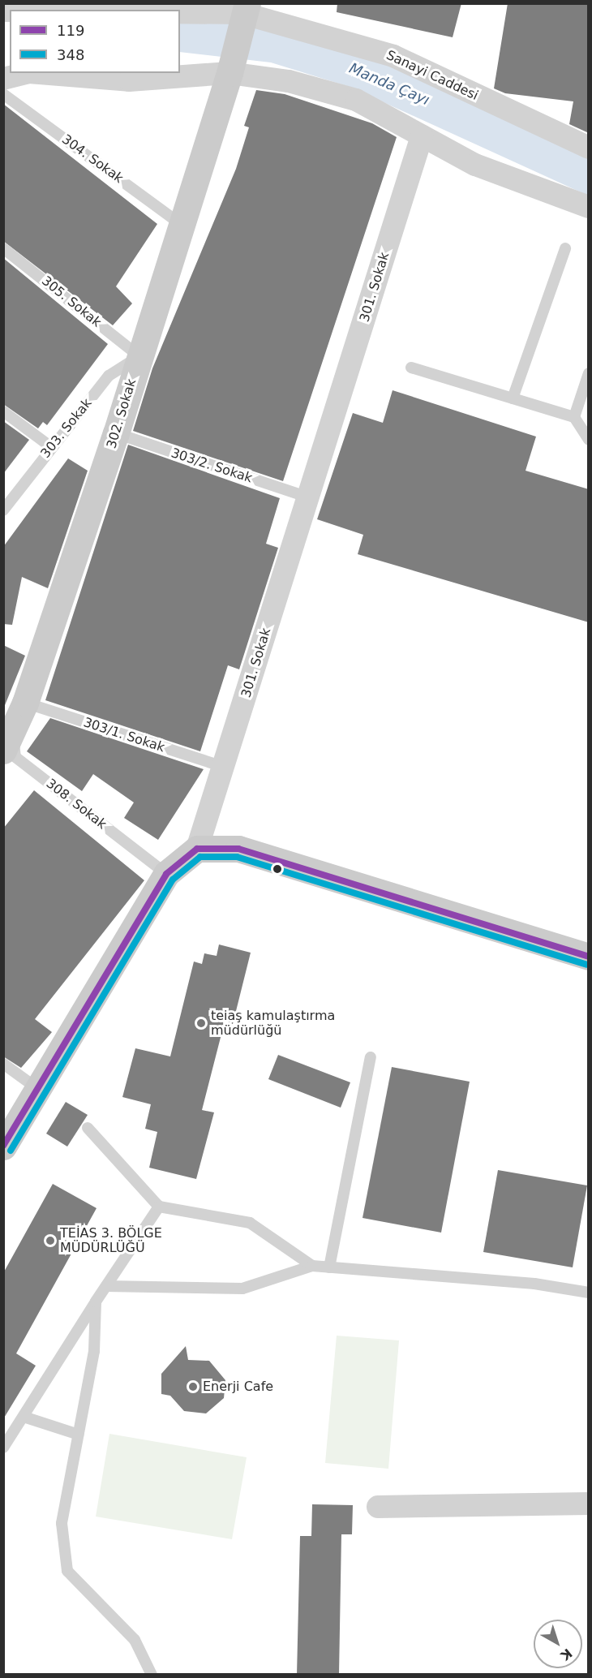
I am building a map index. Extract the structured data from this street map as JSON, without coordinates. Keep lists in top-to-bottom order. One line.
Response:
{"streets":{"street":["Sanayi Caddesi","301. Sokak","302. Sokak"],"lane":["304. Sokak","305. Sokak","303. Sokak","303/2. Sokak","303/1. Sokak","308. Sokak"]},"crossings":[["Sanayi Caddesi","302. Sokak"],["304. Sokak","302. Sokak"],["301. Sokak","303/2. Sokak"],["301. Sokak","303/1. Sokak"],["305. Sokak","302. Sokak"],["305. Sokak","303. Sokak"],["302. Sokak","303. Sokak"],["302. Sokak","303/2. Sokak"],["302. Sokak","303/1. Sokak"],["302. Sokak","308. Sokak"]],"water":["Manda Çayı"],"places":["teiaş kamulaştırma müdürlüğü","TEİAŞ 3. BÖLGE MÜDÜRLÜĞÜ","Enerji Cafe"],"lines":["transit line 119","transit line 348"],"legend":["119","348"],"north":"bottom right"}
